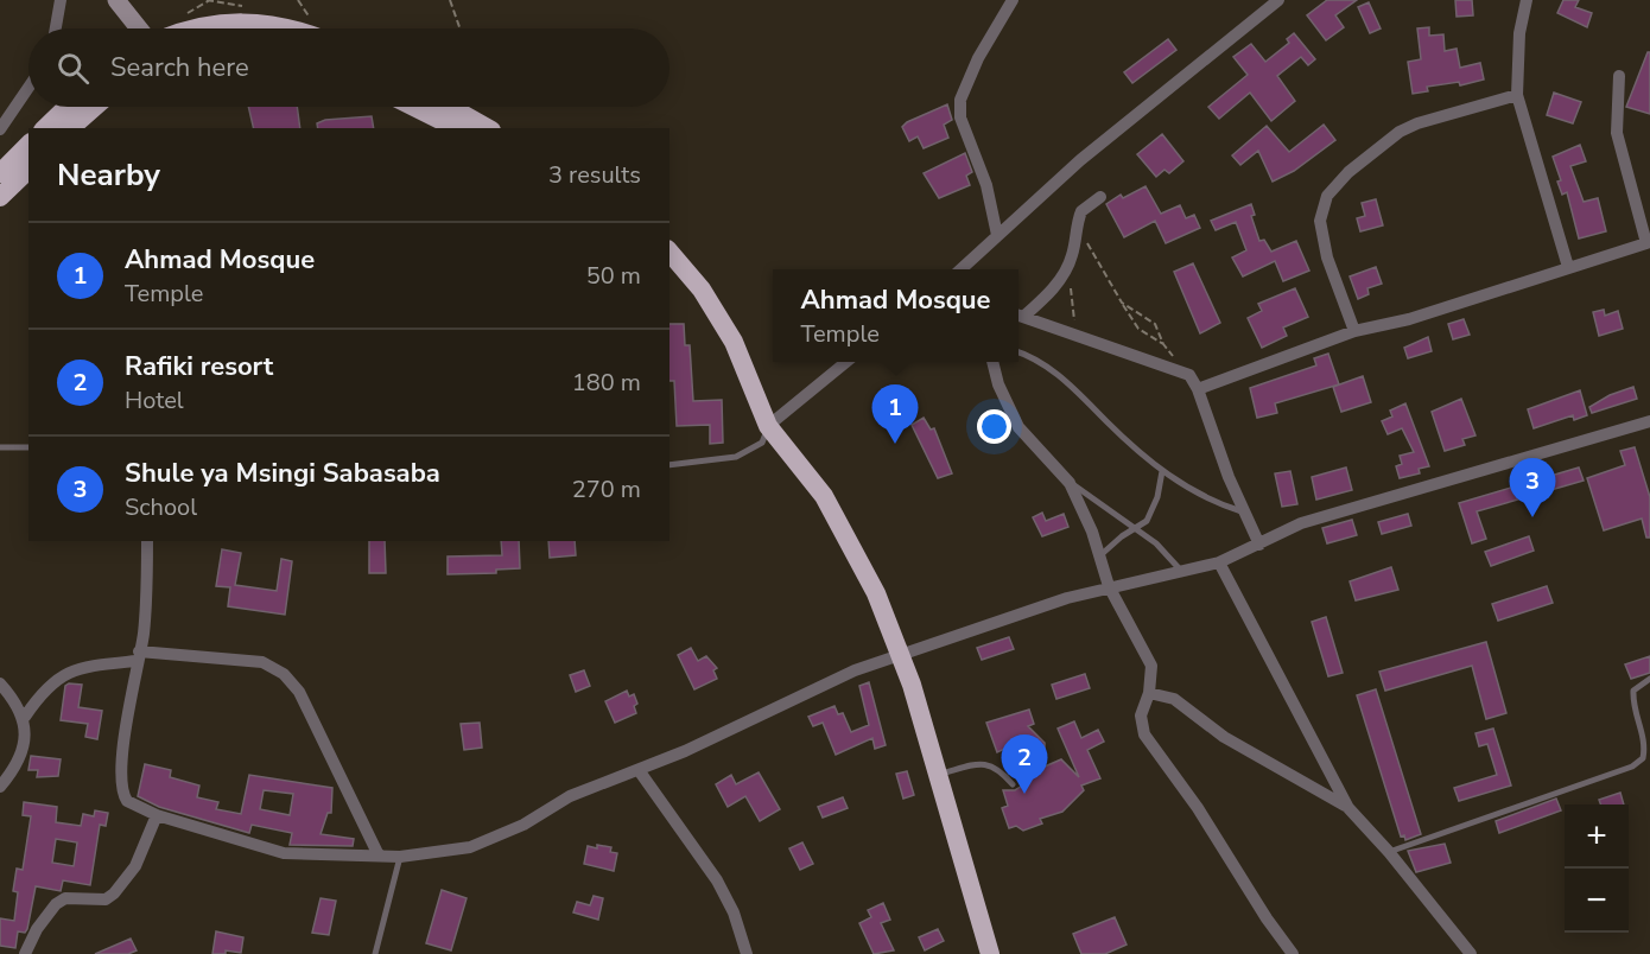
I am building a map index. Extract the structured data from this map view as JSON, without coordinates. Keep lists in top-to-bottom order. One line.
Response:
{"page":{"search":"Search here","heading":["Nearby","3 results"],"list":[{"mark":"1","name":"Ahmad Mosque","note":"Temple","value":"50 m"},{"mark":"2","name":"Rafiki resort","note":"Hotel","value":"180 m"},{"mark":"3","name":"Shule ya Msingi Sabasaba","note":"School","value":"270 m"}],"popup":["Ahmad Mosque","Temple"],"pins":["1","3","2"],"map_buttons":["+","−"]}}
